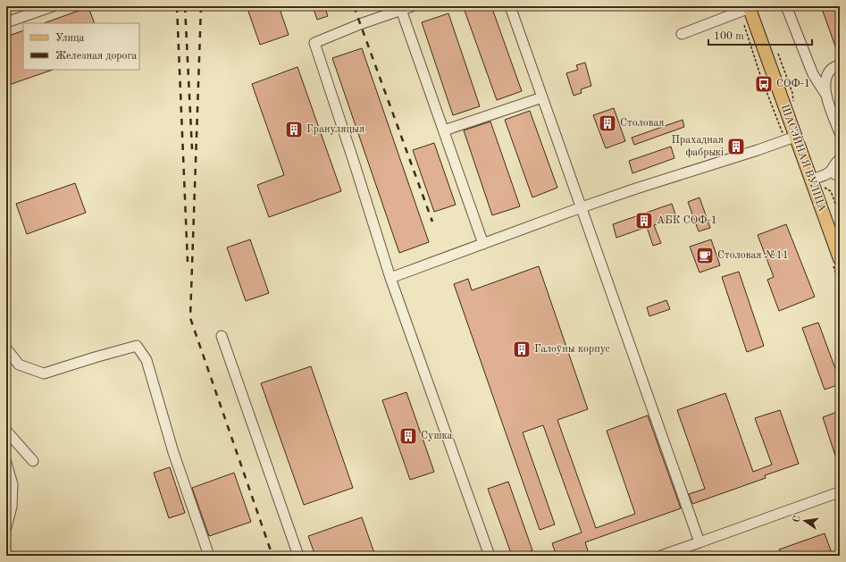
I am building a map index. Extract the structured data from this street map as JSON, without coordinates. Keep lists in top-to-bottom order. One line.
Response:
{"streets":{"main road":["ШАСЭЙНАЯ ВУЛІЦА"]},"places":{"bus stop":["СОФ-1"],"building":["Столовая","Грануляцыя","Прахадная фабрыкі","АБК СОФ-1","Галоўны корпус","Сушка"],"cafe":["Столовая №11"]},"legend":["Улица","Железная дорога"],"scale_bar":"100 m","north":"left"}
